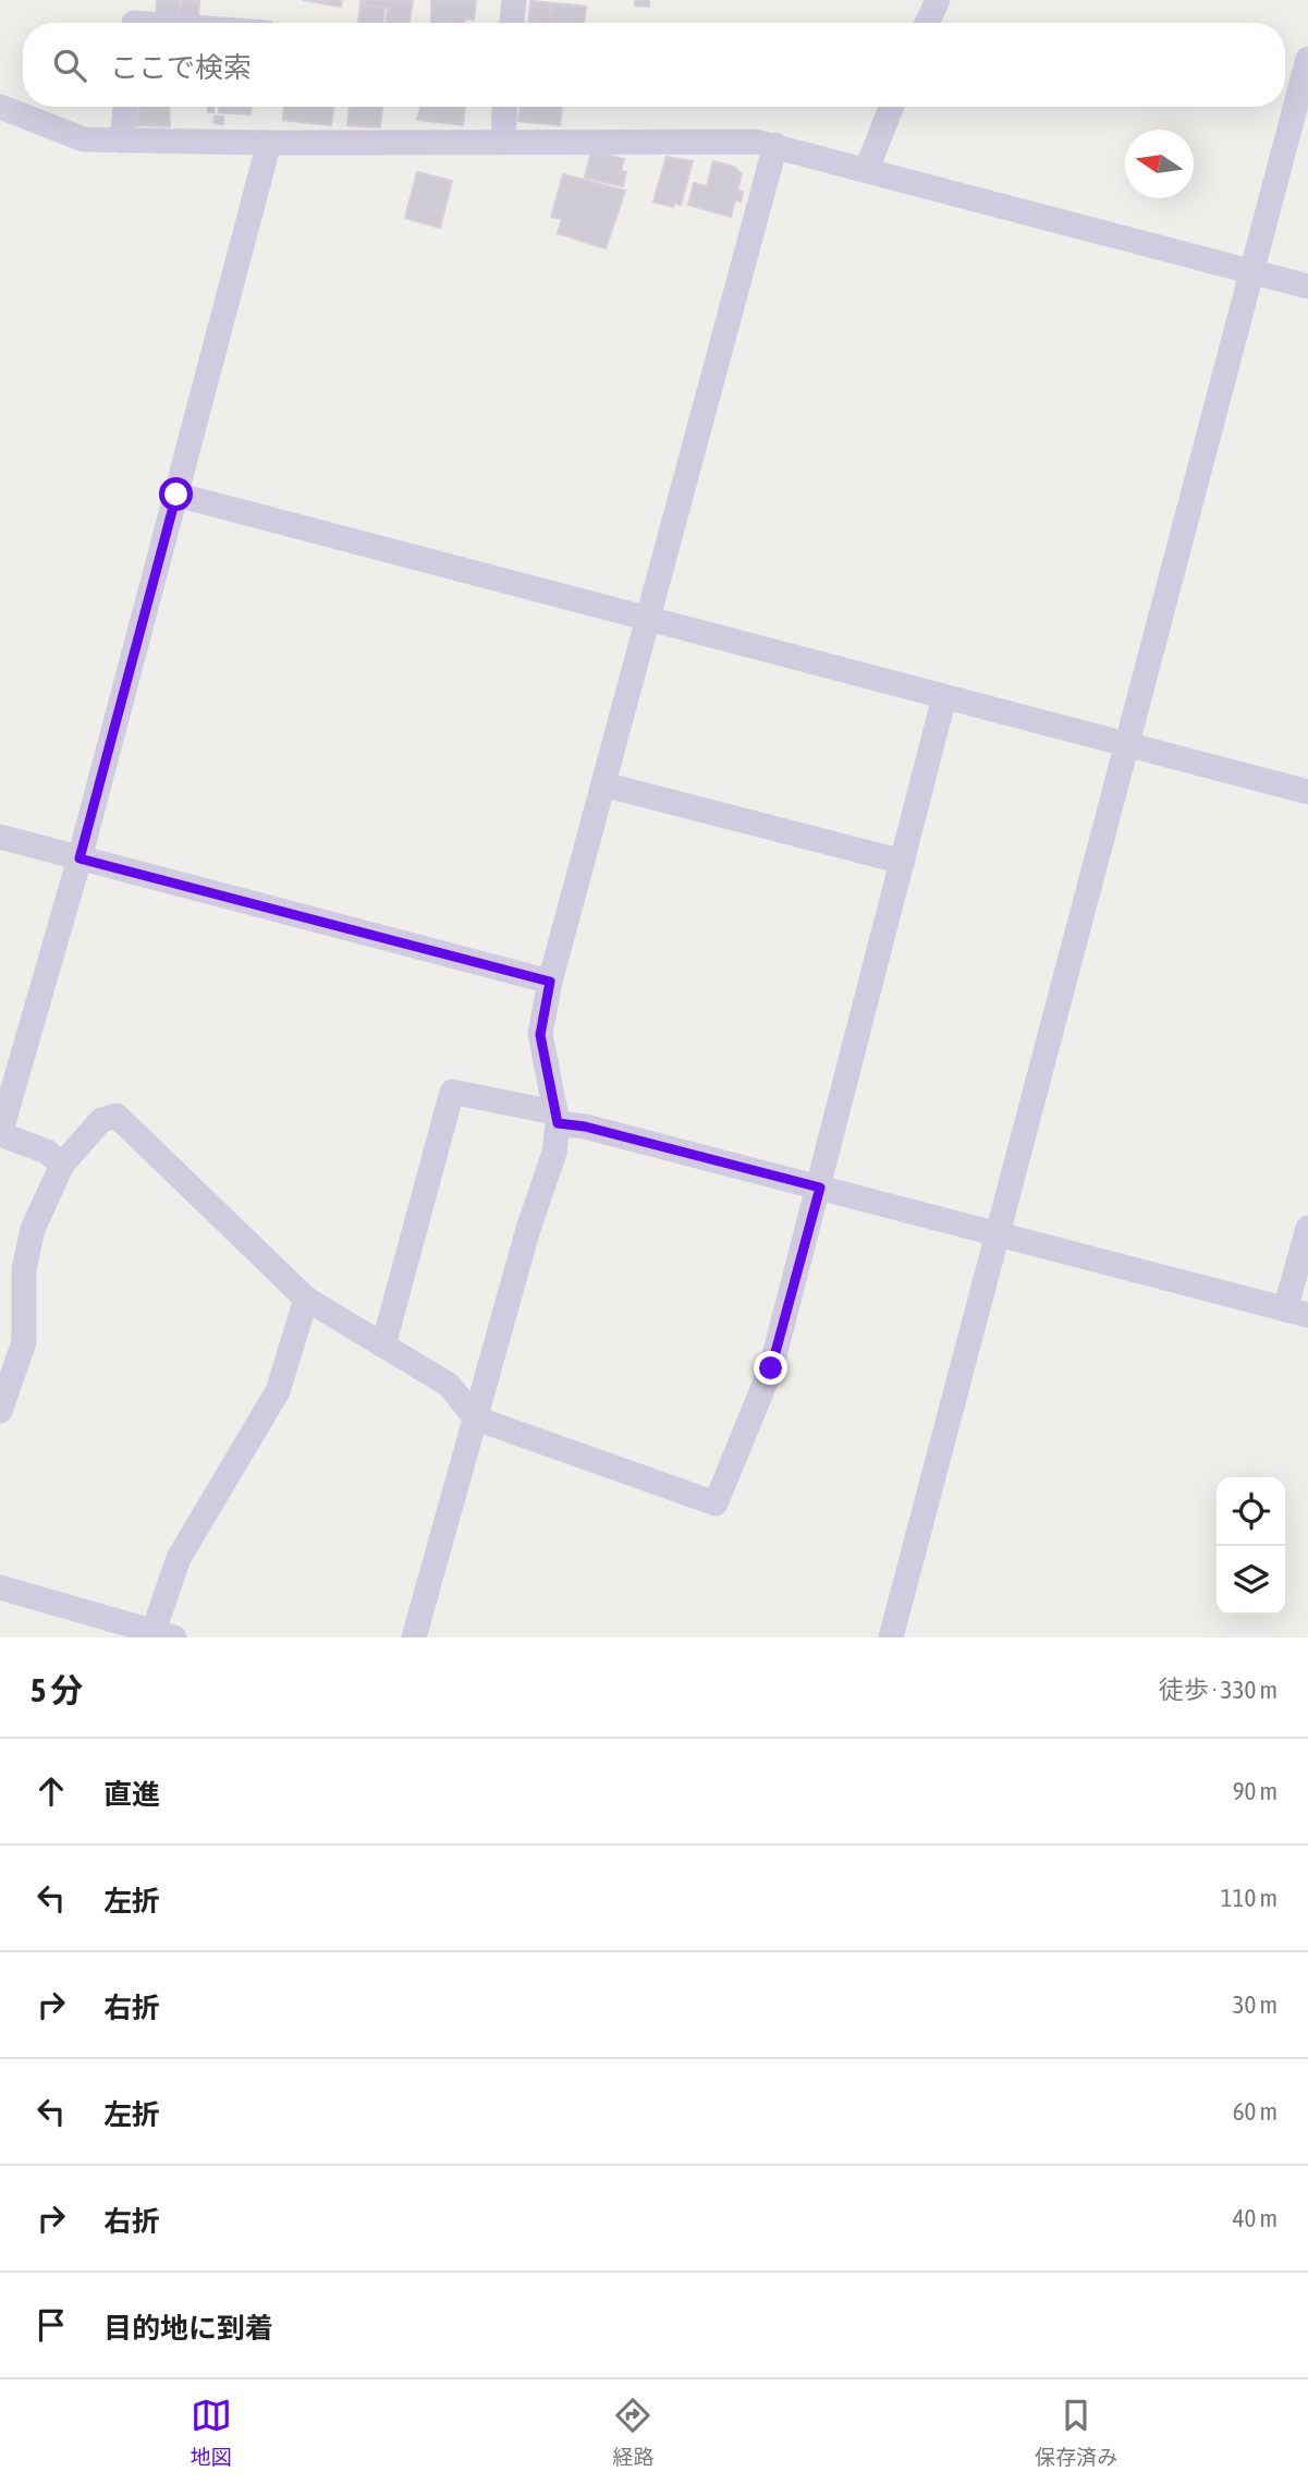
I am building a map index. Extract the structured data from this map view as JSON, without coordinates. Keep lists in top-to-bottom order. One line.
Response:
{"north":"left","page":{"search":"ここで検索","heading":["5 分","徒歩 · 330 m"],"list":[["直進","90 m"],["左折","110 m"],["右折","30 m"],["左折","60 m"],["右折","40 m"],"目的地に到着"],"nav":["地図","経路","保存済み"]}}
